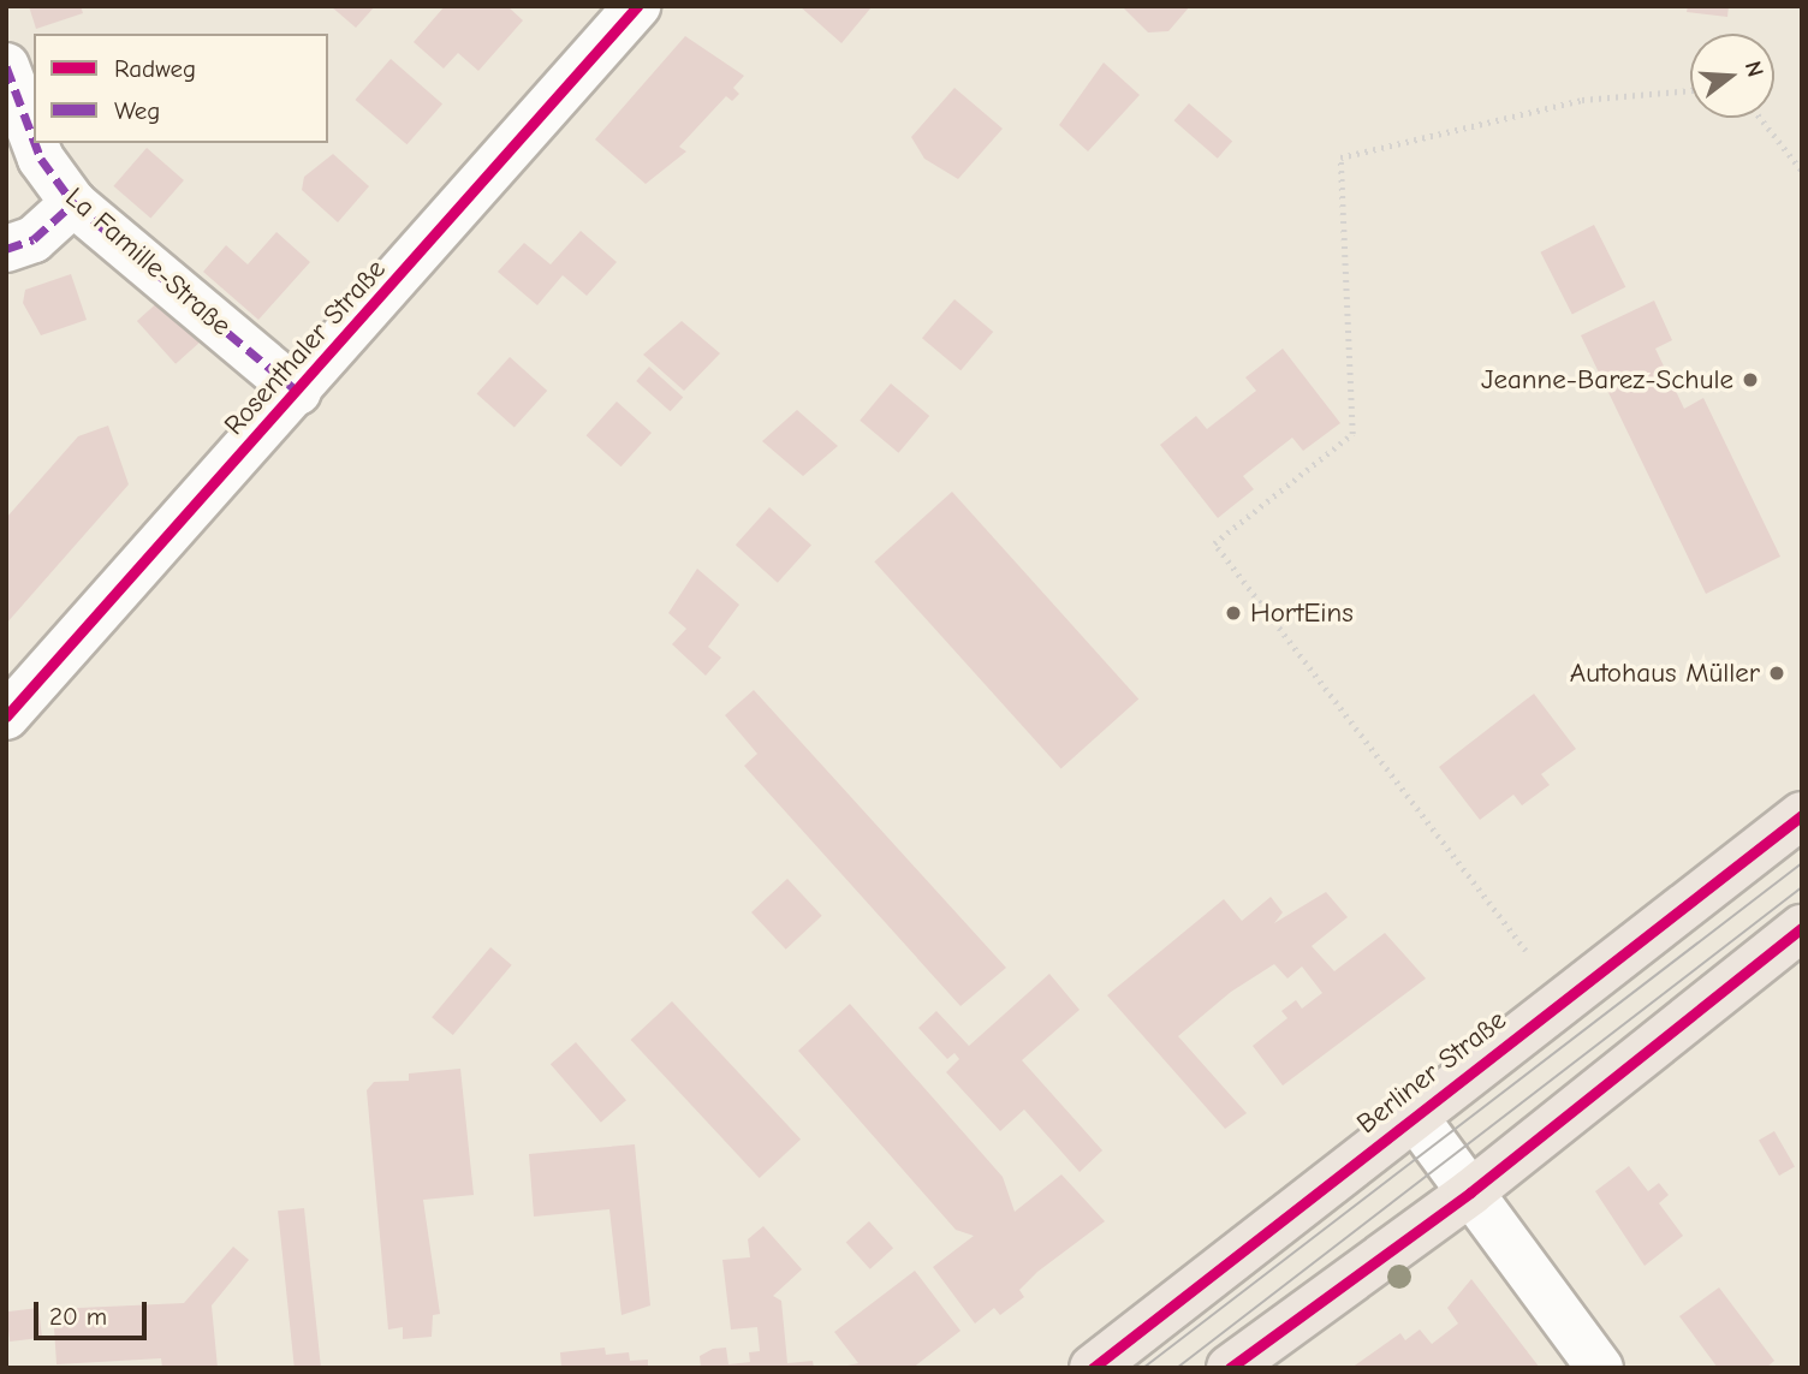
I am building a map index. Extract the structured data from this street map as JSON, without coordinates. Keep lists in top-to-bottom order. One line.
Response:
{"streets":{"main road":["Berliner Straße"],"street":["La Famille-Straße","Rosenthaler Straße"]},"crossings":[["La Famille-Straße","Rosenthaler Straße"]],"places":["Jeanne-Barez-Schule","HortEins","Autohaus Müller"],"legend":["Radweg","Weg"],"scale_bar":"20 m","north":"right"}
